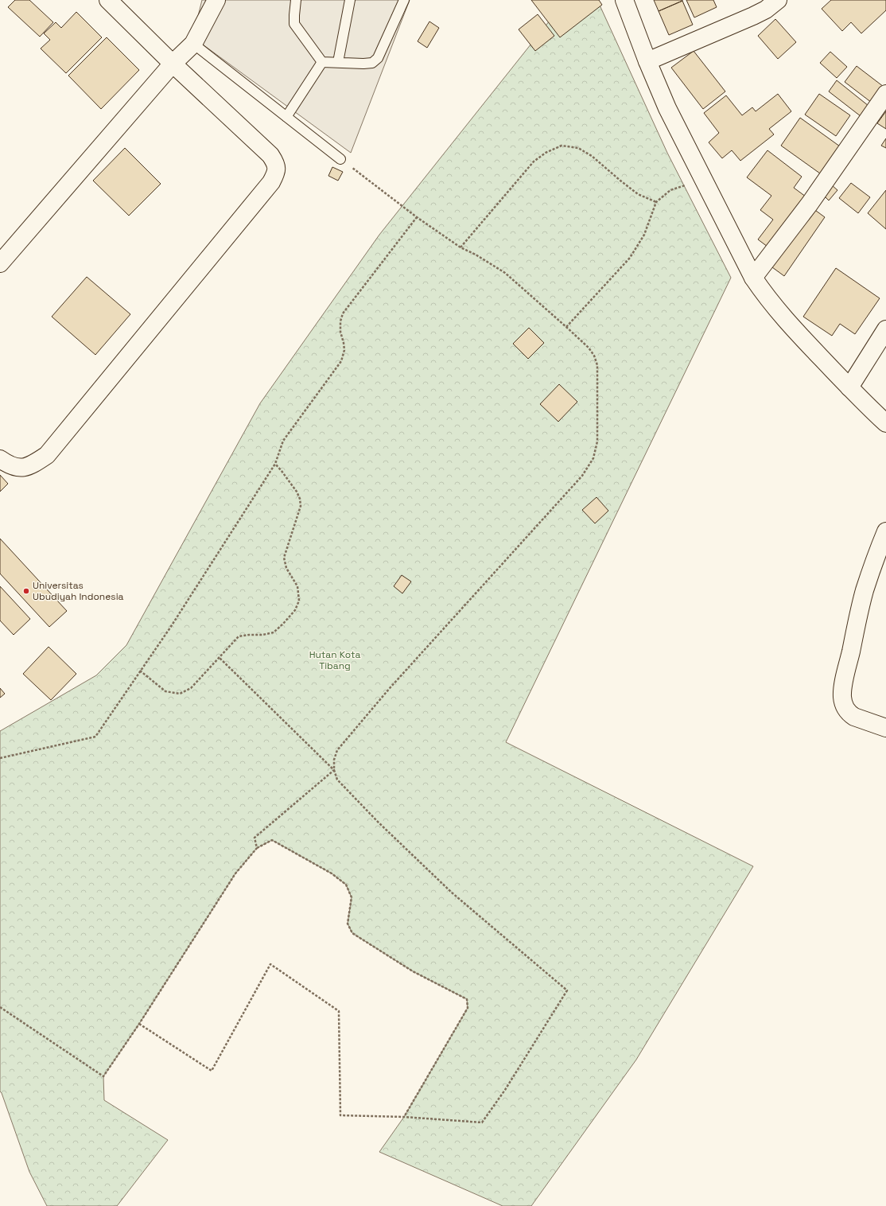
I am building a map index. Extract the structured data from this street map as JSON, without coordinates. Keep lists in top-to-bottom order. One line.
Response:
{"parks":["Hutan Kota Tibang"],"places":["Universitas Ubudiyah Indonesia"]}
